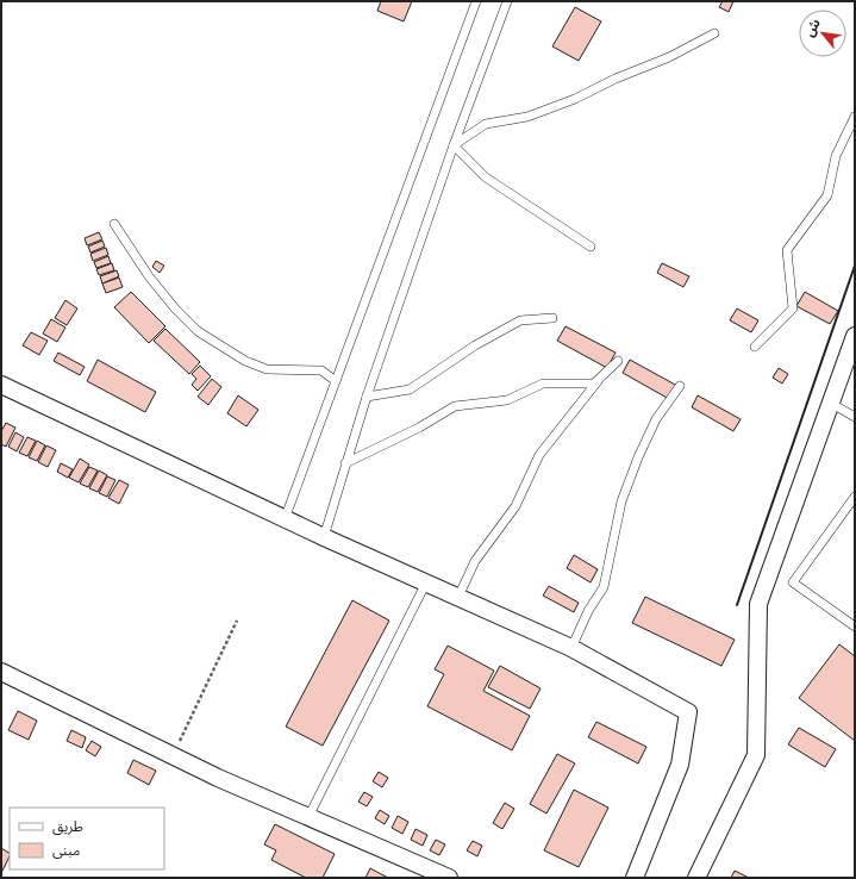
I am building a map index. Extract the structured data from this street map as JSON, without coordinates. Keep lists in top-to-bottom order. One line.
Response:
{"legend":["طريق","مبنى"],"north":"top left"}
